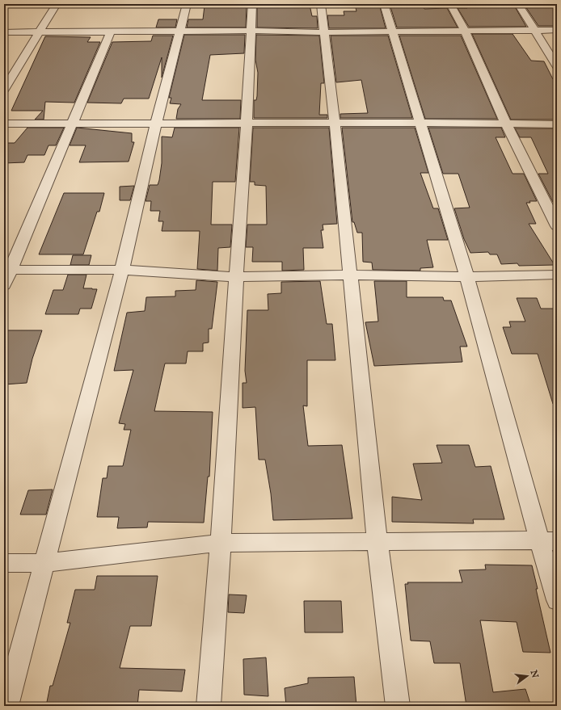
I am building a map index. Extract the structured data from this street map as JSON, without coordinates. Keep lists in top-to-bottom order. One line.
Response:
{"north":"right"}
